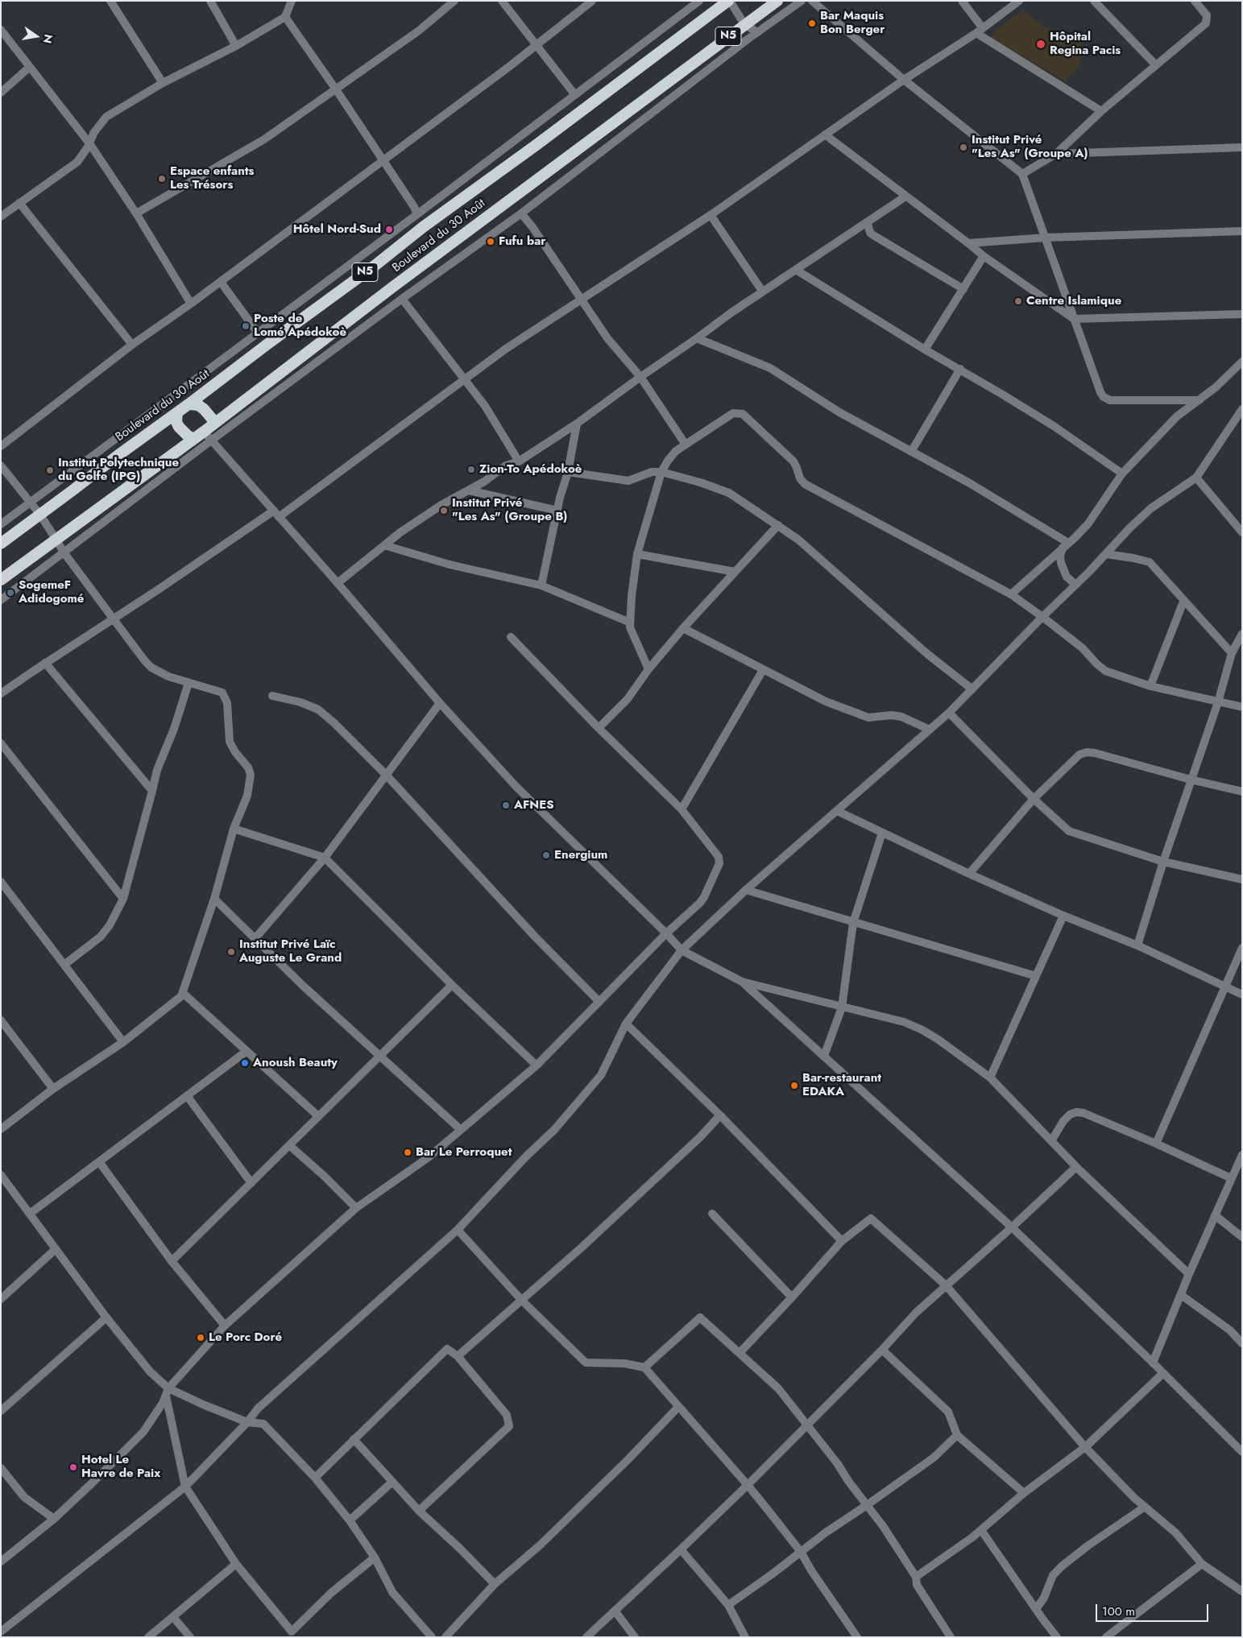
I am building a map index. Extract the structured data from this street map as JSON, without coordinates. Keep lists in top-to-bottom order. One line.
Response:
{"streets":{"highway":["N5","Boulevard du 30 Août"]},"places":["Bar Maquis Bon Berger","Hôpital Regina Pacis","Institut Privé \"Les As\" (Groupe A)","Espace enfants Les Trésors","Hôtel Nord-Sud","Fufu bar","Centre Islamique","Poste de Lomé Apédokoè","Zion-To Apédokoè","Institut Polytechnique du Golfe (IPG)","Institut Privé \"Les As\" (Groupe B)","SogemeF Adidogomé","AFNES","Energium","Institut Privé Laïc Auguste Le Grand","Anoush Beauty","Bar-restaurant EDAKA","Bar Le Perroquet","Le Porc Doré","Hotel Le Havre de Paix"],"scale_bar":"100 m","north":"right"}
